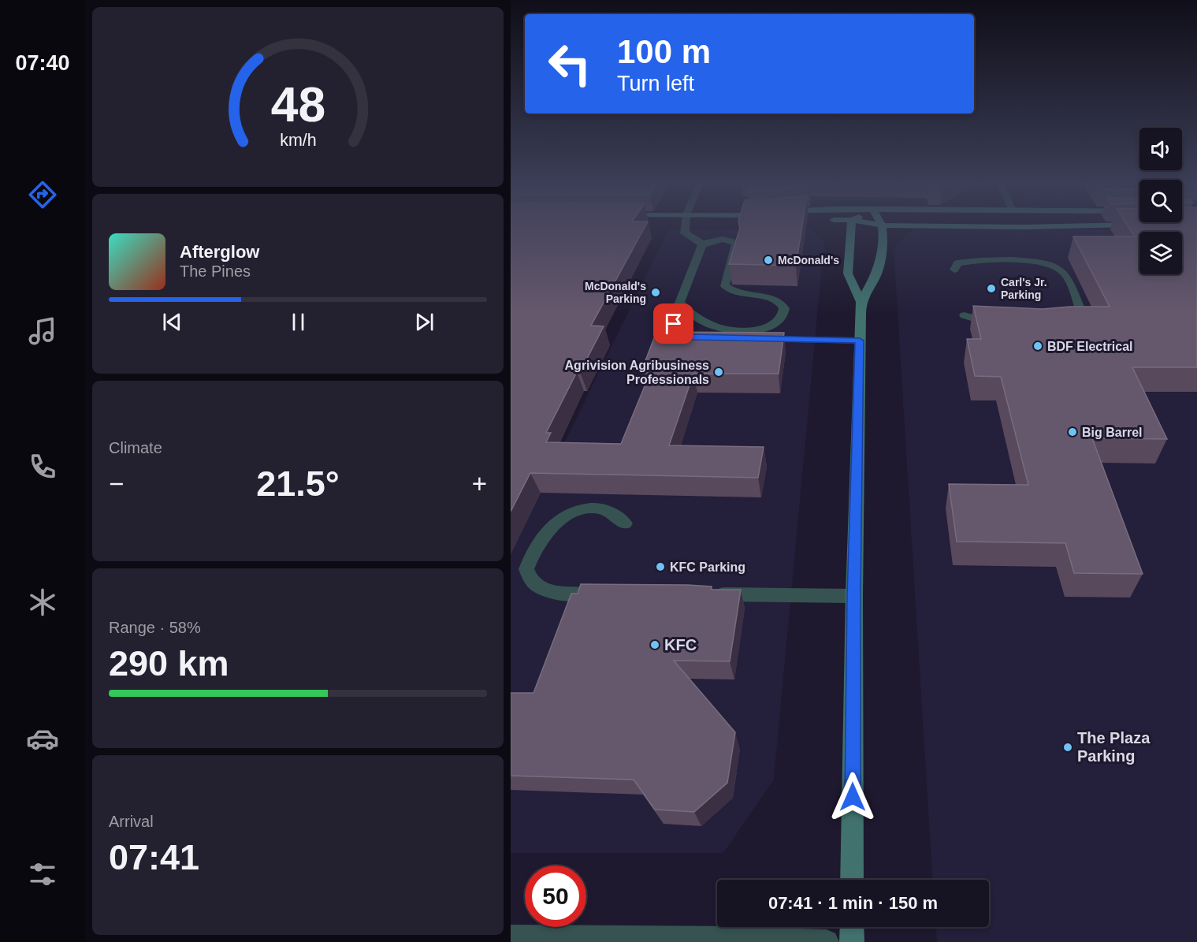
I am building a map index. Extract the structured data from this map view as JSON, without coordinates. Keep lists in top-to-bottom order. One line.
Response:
{"places":["McDonald's","Carl's Jr. Parking","McDonald's Parking","BDF Electrical","Agrivision Agribusiness Professionals","Big Barrel","KFC Parking","KFC","The Plaza Parking"],"page":{"tabs":"07:40","turn":["100 m","Turn left"],"song":["Afterglow","The Pines"],"tile":["Climate",["Range · 58%","290 km"],["Arrival","07:41"]],"heat":["−","21.5°","+"],"limit":"50","trip":"07:41 · 1 min · 150 m","gauge":["48","km/h"]}}
